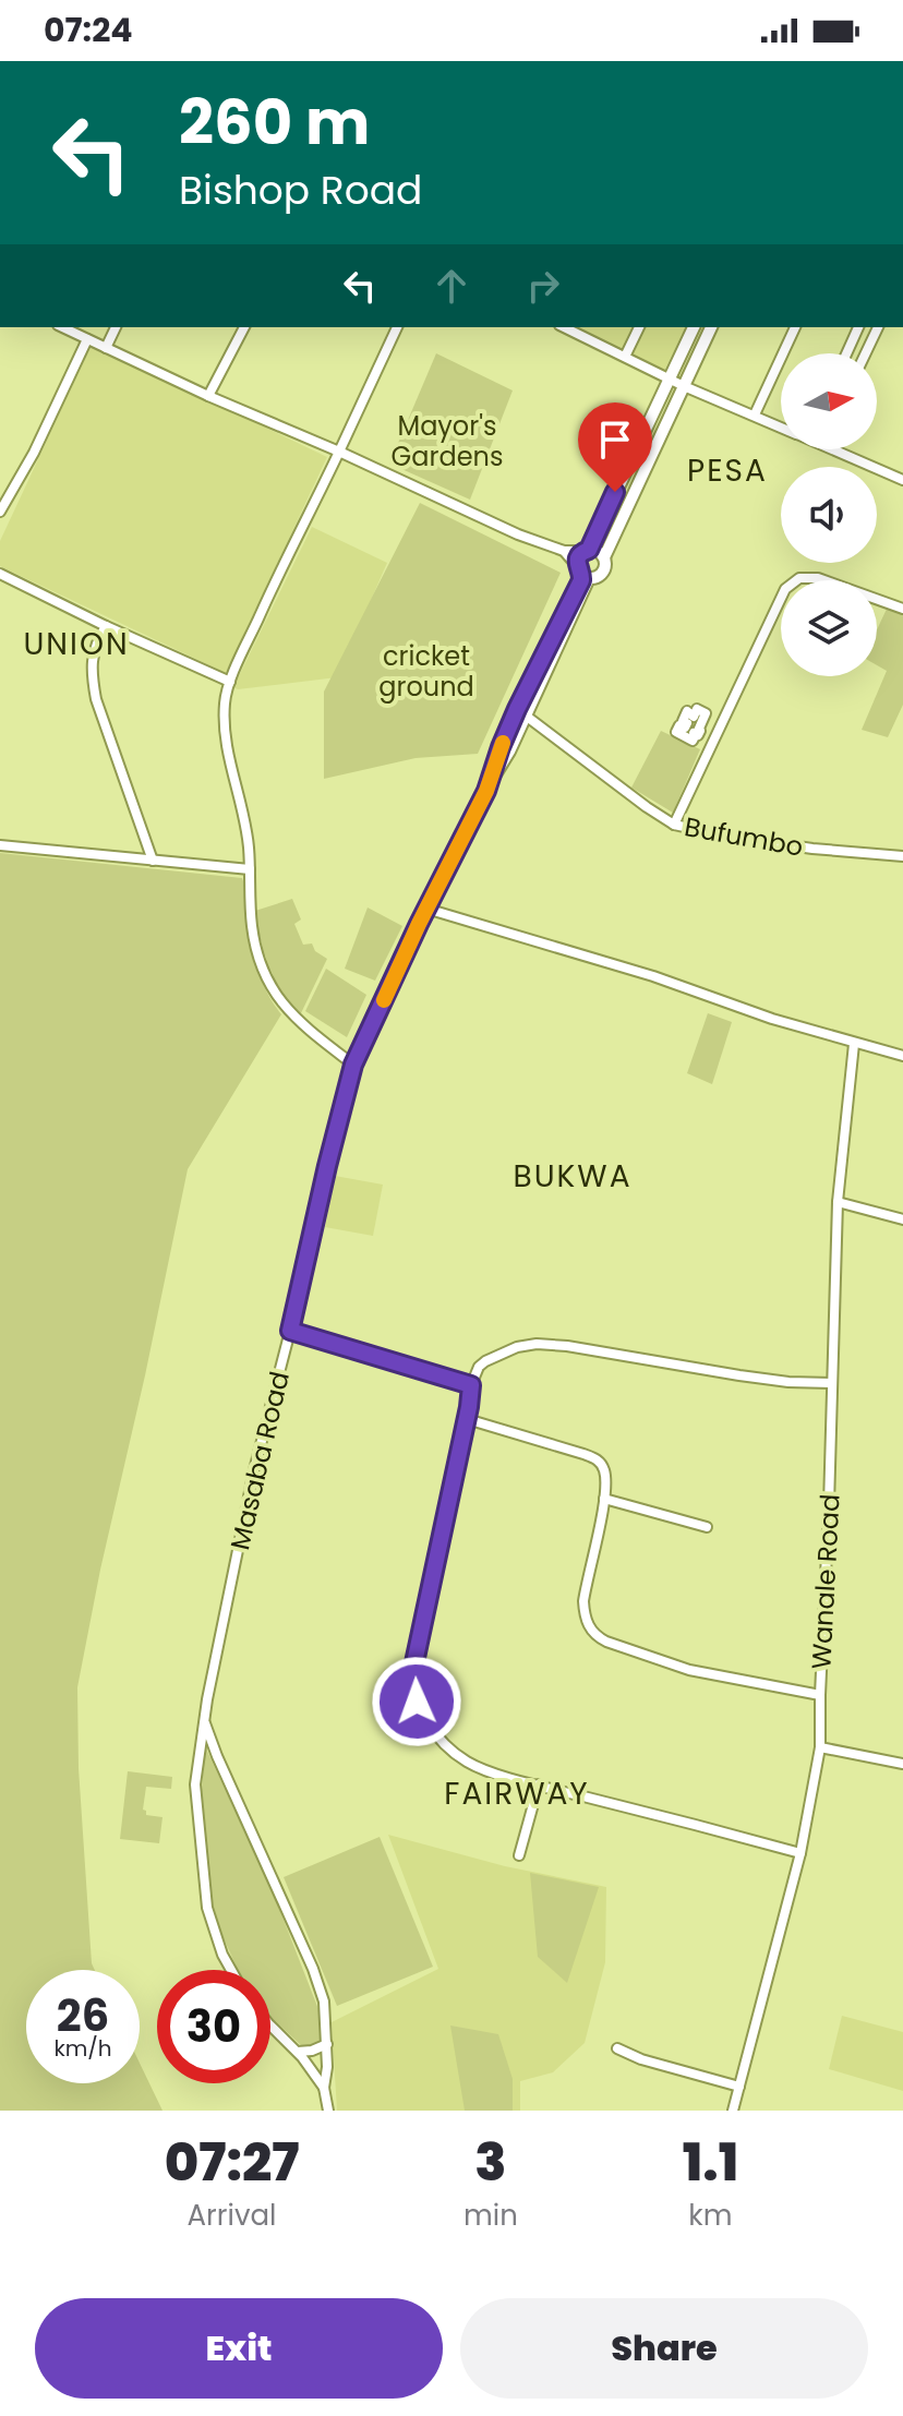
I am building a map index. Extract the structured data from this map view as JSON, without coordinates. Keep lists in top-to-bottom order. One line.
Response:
{"streets":{"street":["Bufumbo","Masaba Road","Wanale Road"]},"crossings":[["Bufumbo","Masaba Road"]],"districts":["PESA","UNION","BUKWA","FAIRWAY"],"parks":["Mayor's Gardens","cricket ground"],"north":"right","page":{"status":"07:24","turn":["260 m","Bishop Road"],"speed":"26 km/h","limit":"30","eta":["07:27","Arrival","3","min","1.1","km"],"buttons":["Exit","Share"]}}
